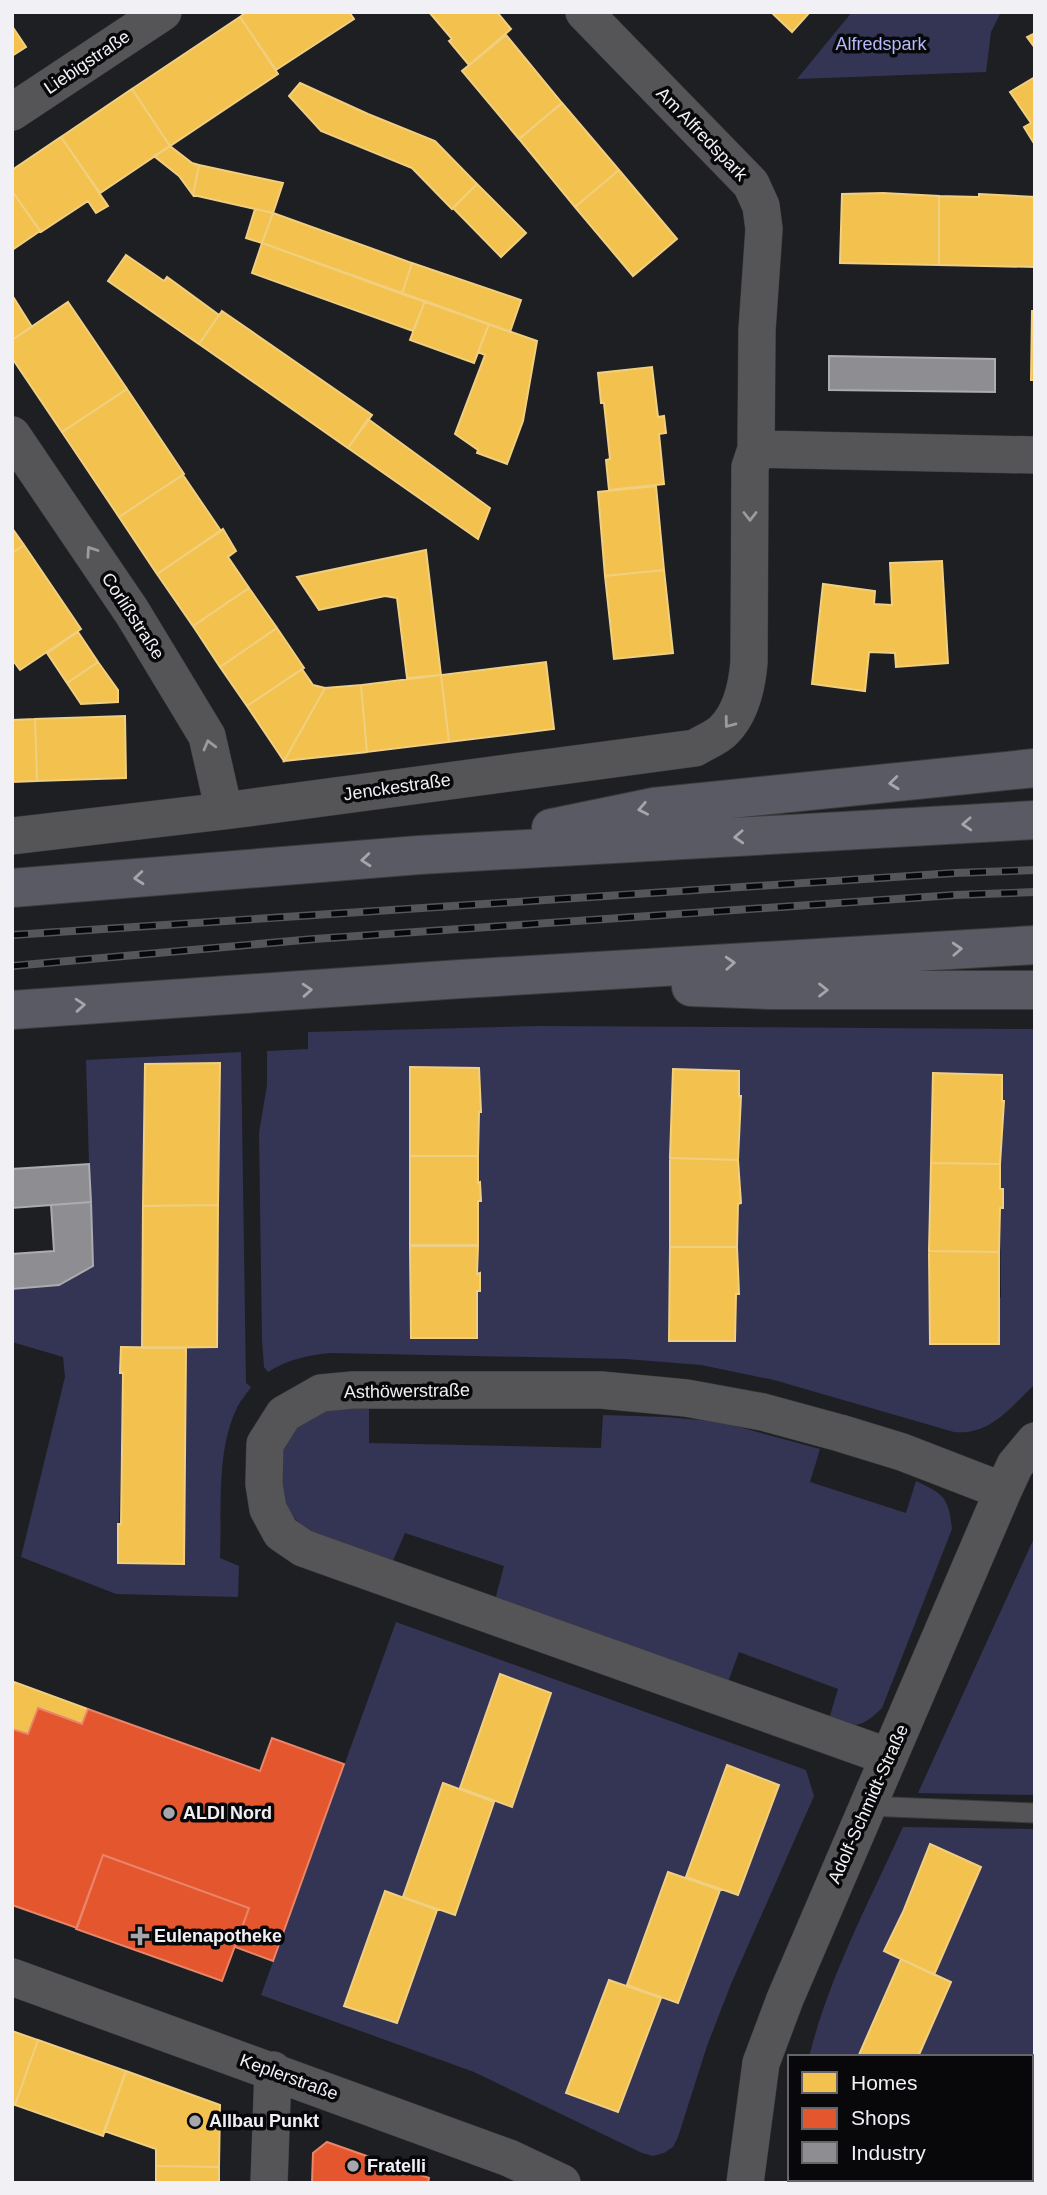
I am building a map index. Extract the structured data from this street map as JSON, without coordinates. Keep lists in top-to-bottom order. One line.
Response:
{"streets":{"street":["Liebigstraße","Am Alfredspark","Corlißstraße","Jenckestraße","Asthöwerstraße","Adolf-Schmidt-Straße","Keplerstraße"]},"crossings":[["Am Alfredspark","Jenckestraße"],["Corlißstraße","Jenckestraße"],["Asthöwerstraße","Adolf-Schmidt-Straße"]],"one_way":["Corlißstraße","Jenckestraße"],"parks":["Alfredspark"],"places":{"other":["ALDI Nord","Allbau Punkt","Fratelli"],"health":["Eulenapotheke"]},"legend":["Homes","Shops","Industry"]}
